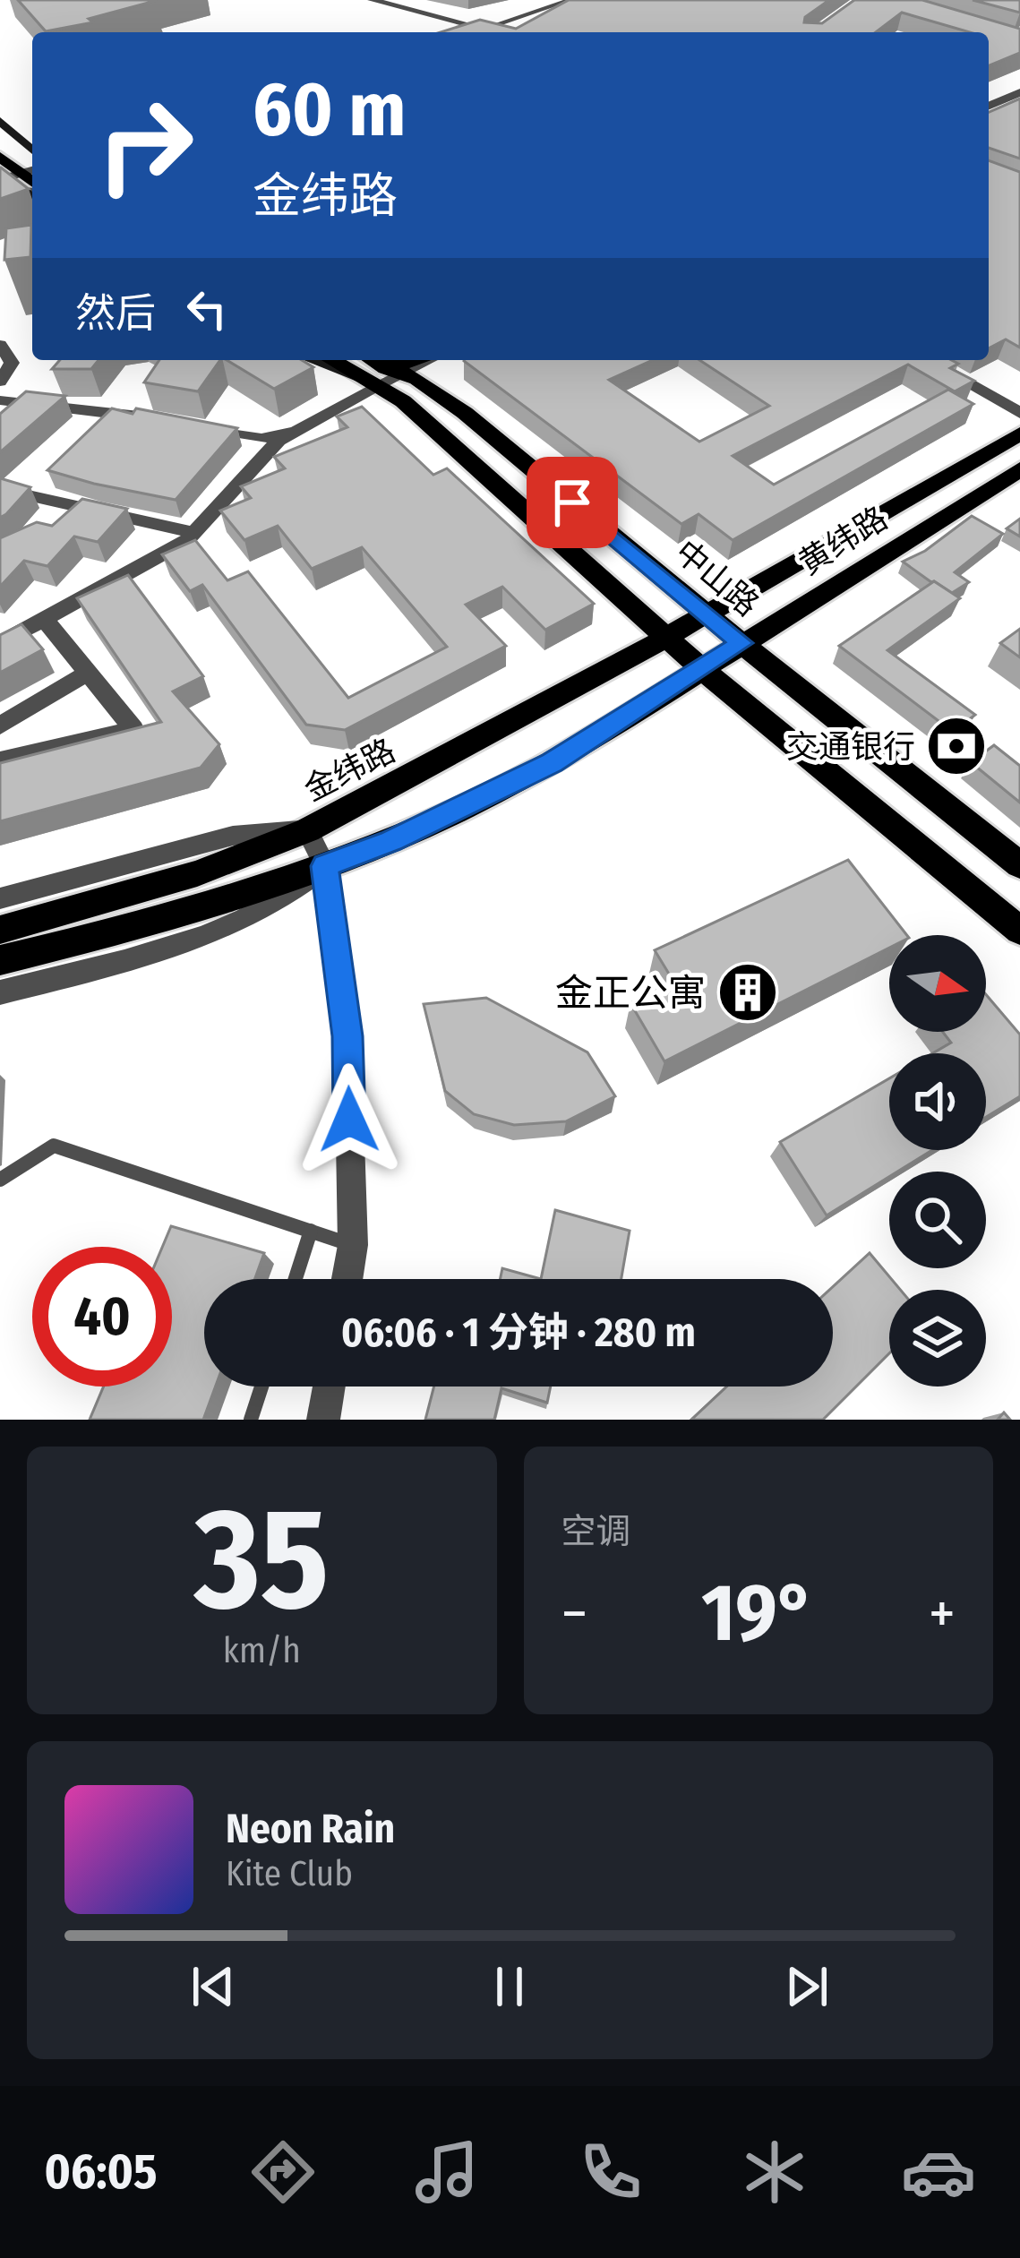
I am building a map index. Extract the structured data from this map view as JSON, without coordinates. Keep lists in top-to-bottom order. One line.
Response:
{"streets":{"main road":["黄纬路","中山路","金纬路"]},"crossings":[["黄纬路","中山路"],["黄纬路","金纬路"],["中山路","金纬路"]],"places":{"bank":["交通银行"],"building":["金正公寓"]},"north":"right","page":{"turn":["60 m","金纬路"],"then":"然后","limit":"40","trip":"06:06 · 1 分钟 · 280 m","tile":[["35","km/h"],"空调"],"heat":["−","19°","+"],"song":["Neon Rain","Kite Club"],"tabs":"06:05"}}
